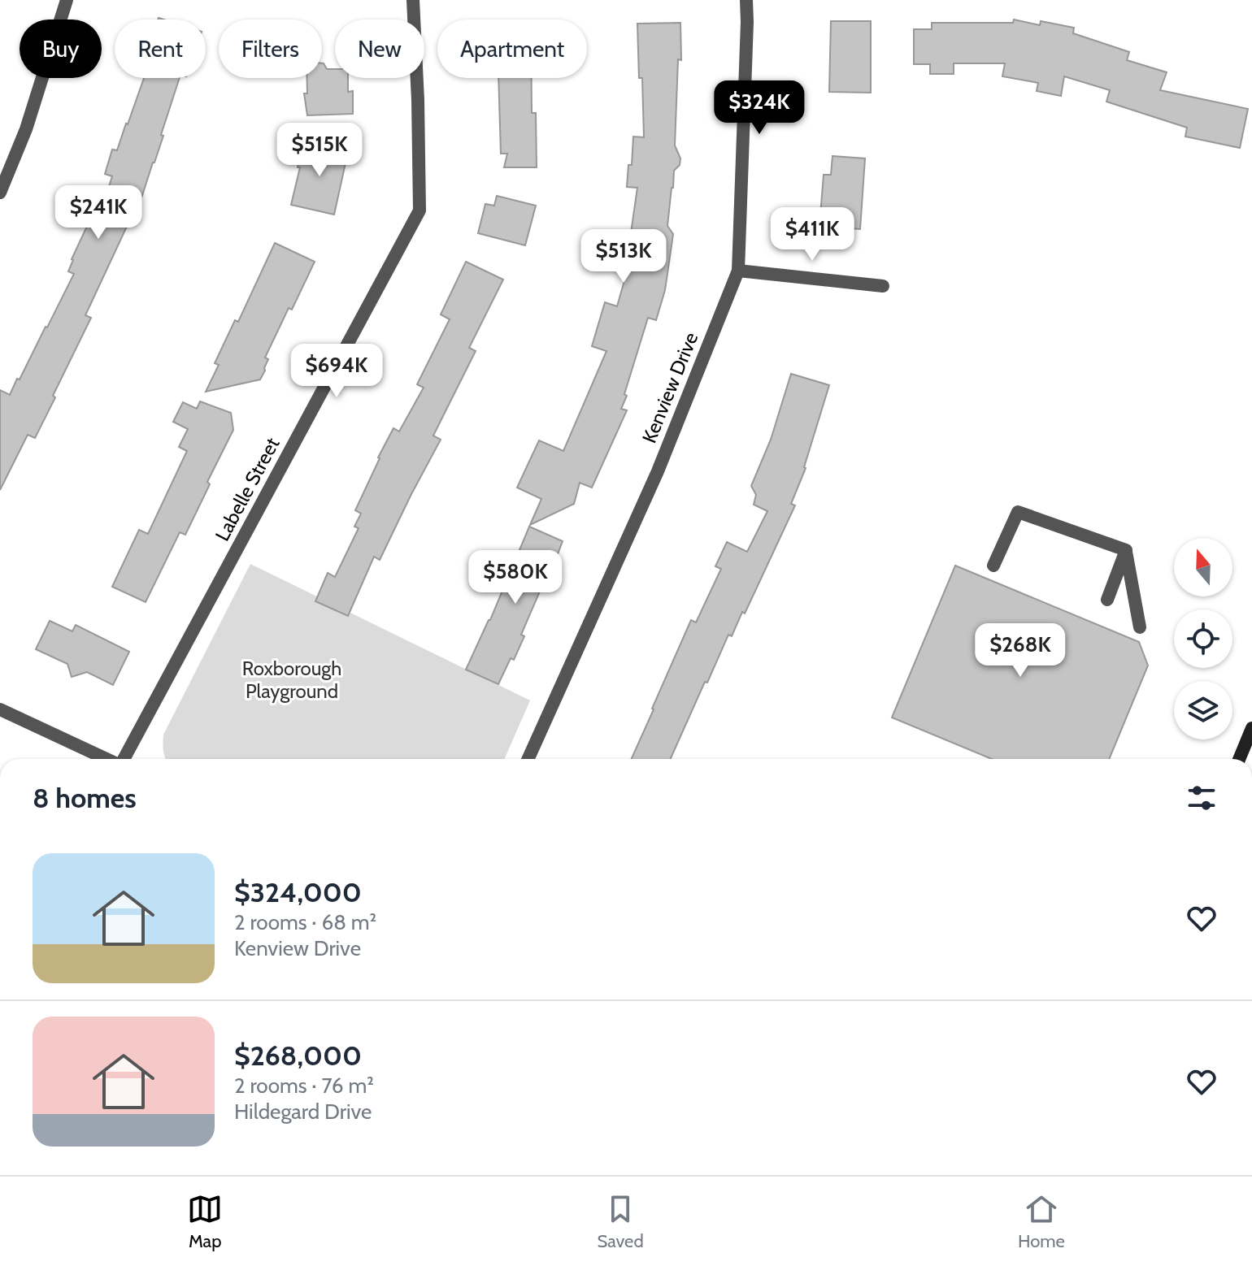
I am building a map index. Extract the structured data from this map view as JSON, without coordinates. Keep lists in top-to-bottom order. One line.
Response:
{"streets":{"street":["Kenview Drive","Labelle Street"]},"parks":["Roxborough Playground"],"north":"top","page":{"chip":["Buy","Rent","Filters","New","Apartment"],"price":["$324K","$515K","$241K","$411K","$513K","$694K","$580K","$268K"],"heading":"8 homes","list":[{"name":"$324,000","note":"2 rooms · 68 m² · Kenview Drive"},{"name":"$268,000","note":"2 rooms · 76 m² · Hildegard Drive"}],"tabs":["Map","Saved","Home"]}}
